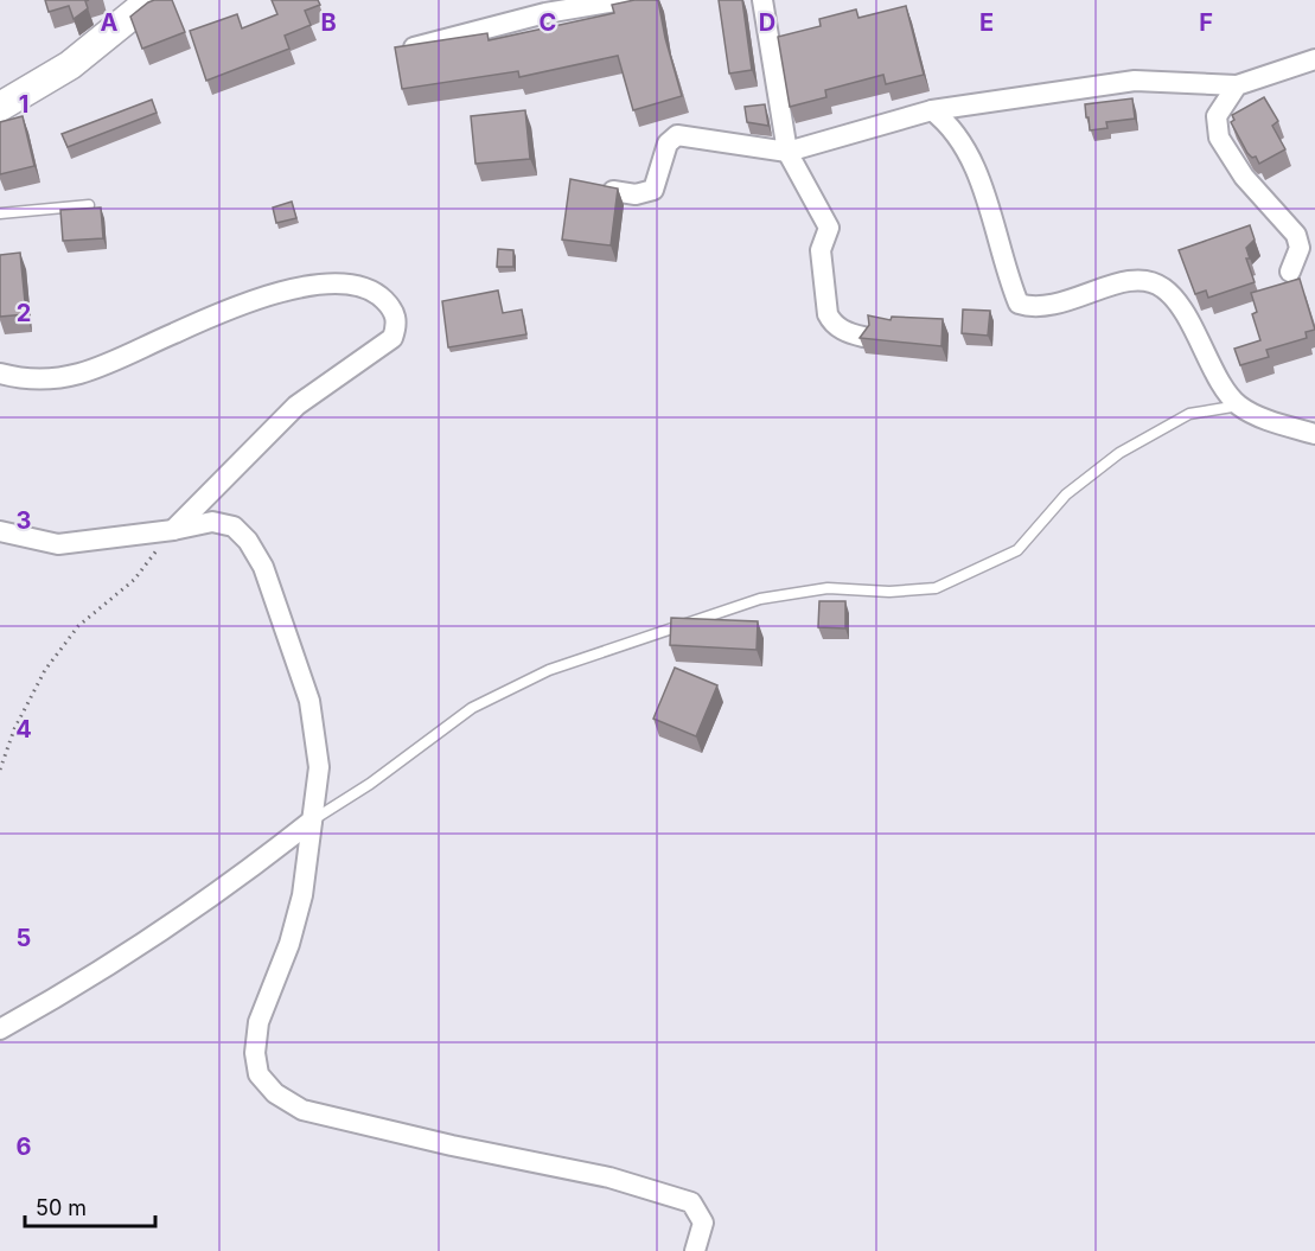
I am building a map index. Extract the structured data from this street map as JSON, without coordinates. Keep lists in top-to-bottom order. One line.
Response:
{"scale_bar":"50 m","grid":{"columns":["A","B","C","D","E","F"],"rows":["1","2","3","4","5","6"]}}
